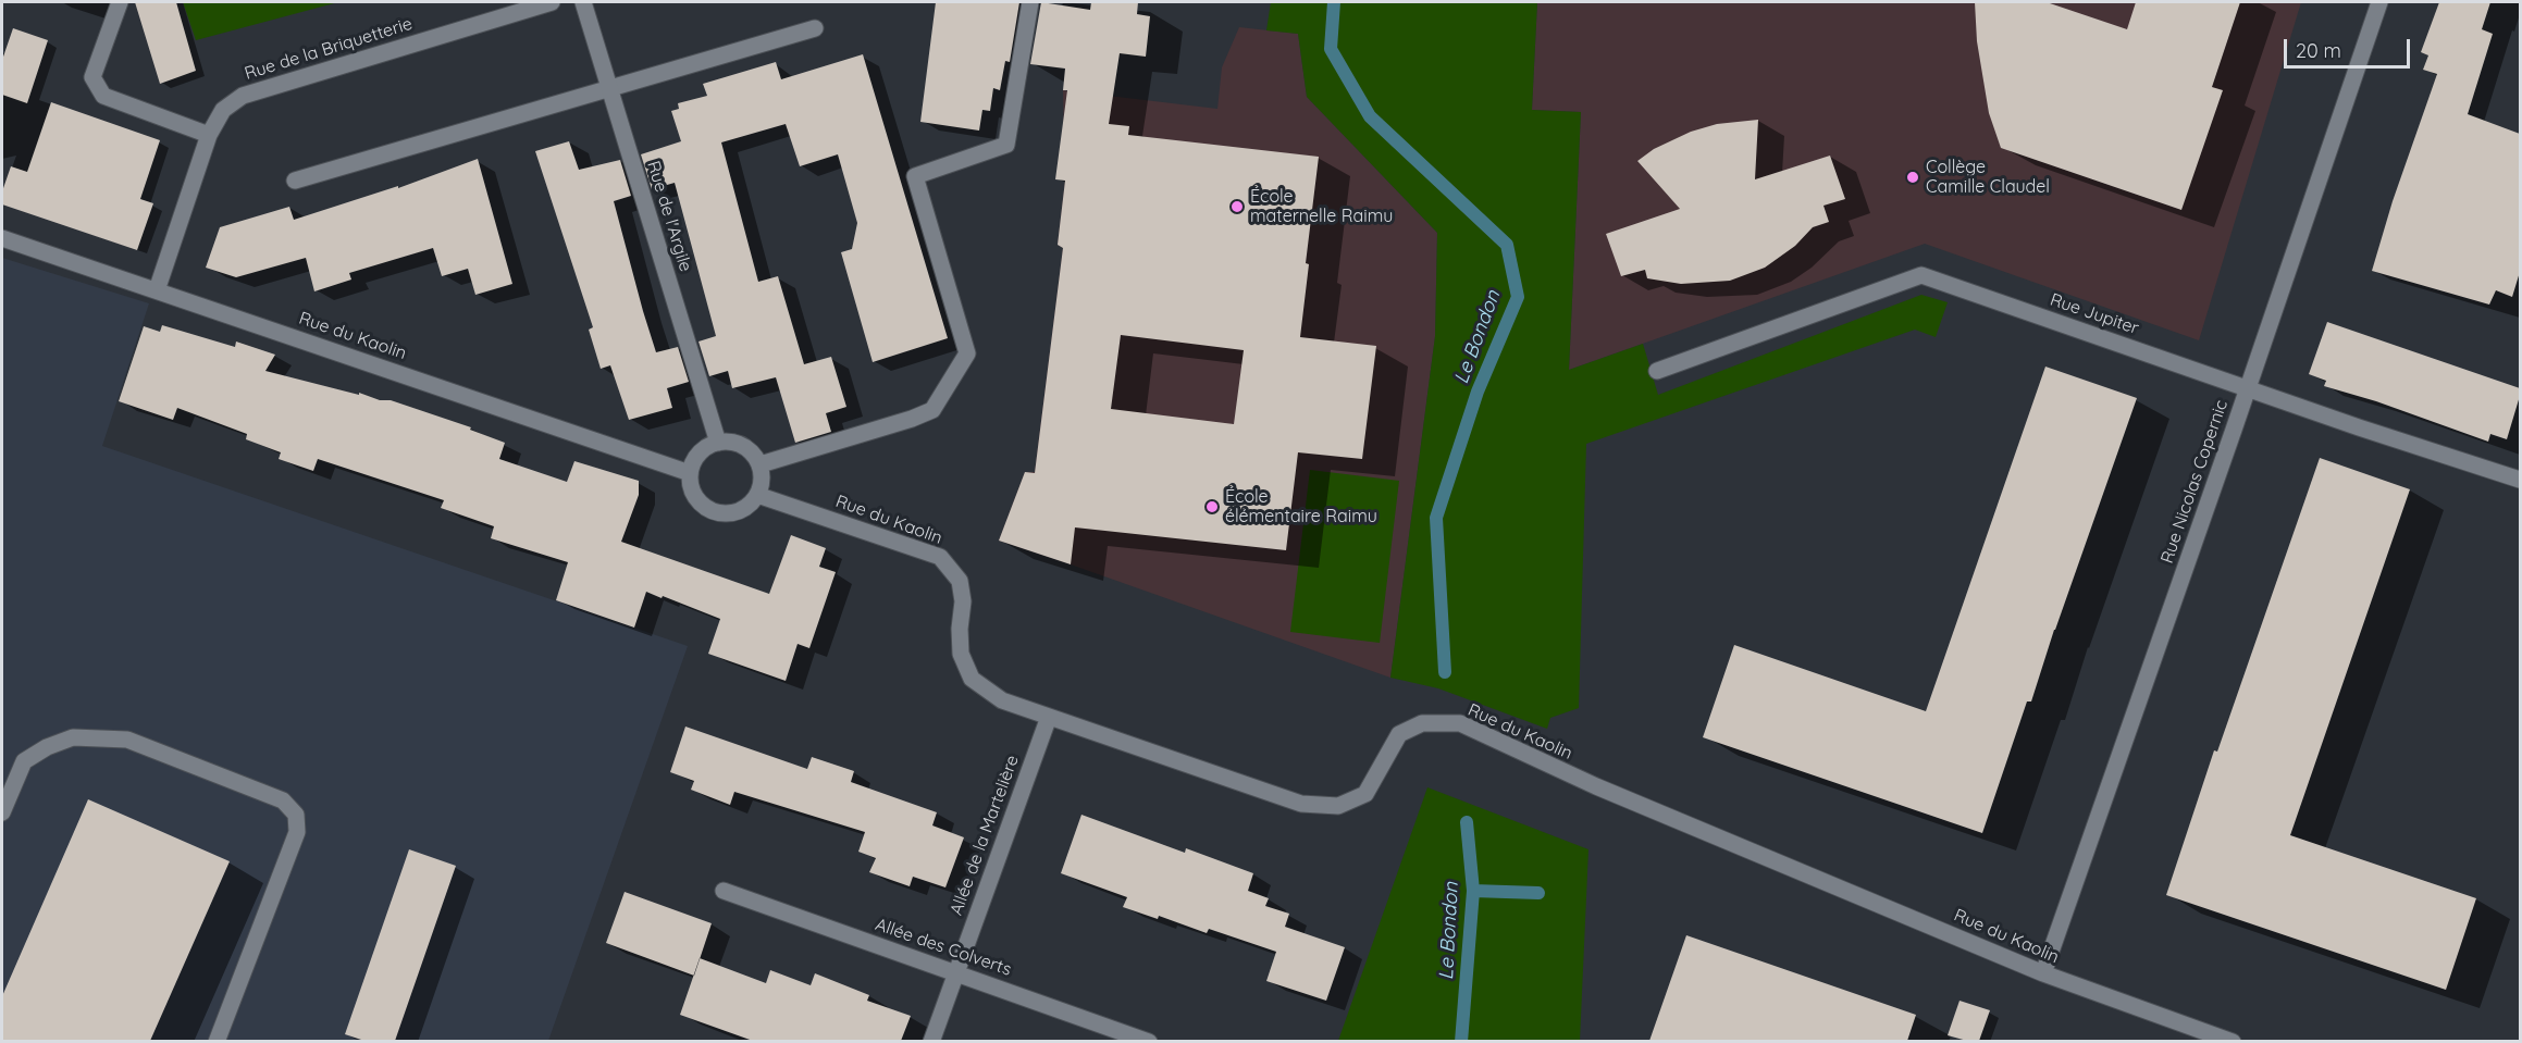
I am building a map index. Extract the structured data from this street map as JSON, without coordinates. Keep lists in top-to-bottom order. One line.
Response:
{"streets":{"street":["Rue de la Briquetterie","Rue de l'Argile","Rue Jupiter","Rue du Kaolin","Rue Nicolas Copernic","Allée de la Martelière","Allée des Colverts"]},"crossings":[["Rue de la Briquetterie","Rue du Kaolin"],["Rue de l'Argile","Rue du Kaolin"],["Rue Jupiter","Rue Nicolas Copernic"],["Rue du Kaolin","Rue Nicolas Copernic"],["Rue du Kaolin","Allée de la Martelière"],["Allée de la Martelière","Allée des Colverts"]],"water":["Le Bondon"],"places":["Collège Camille Claudel","École maternelle Raimu","École élémentaire Raimu"],"scale_bar":"20 m"}
